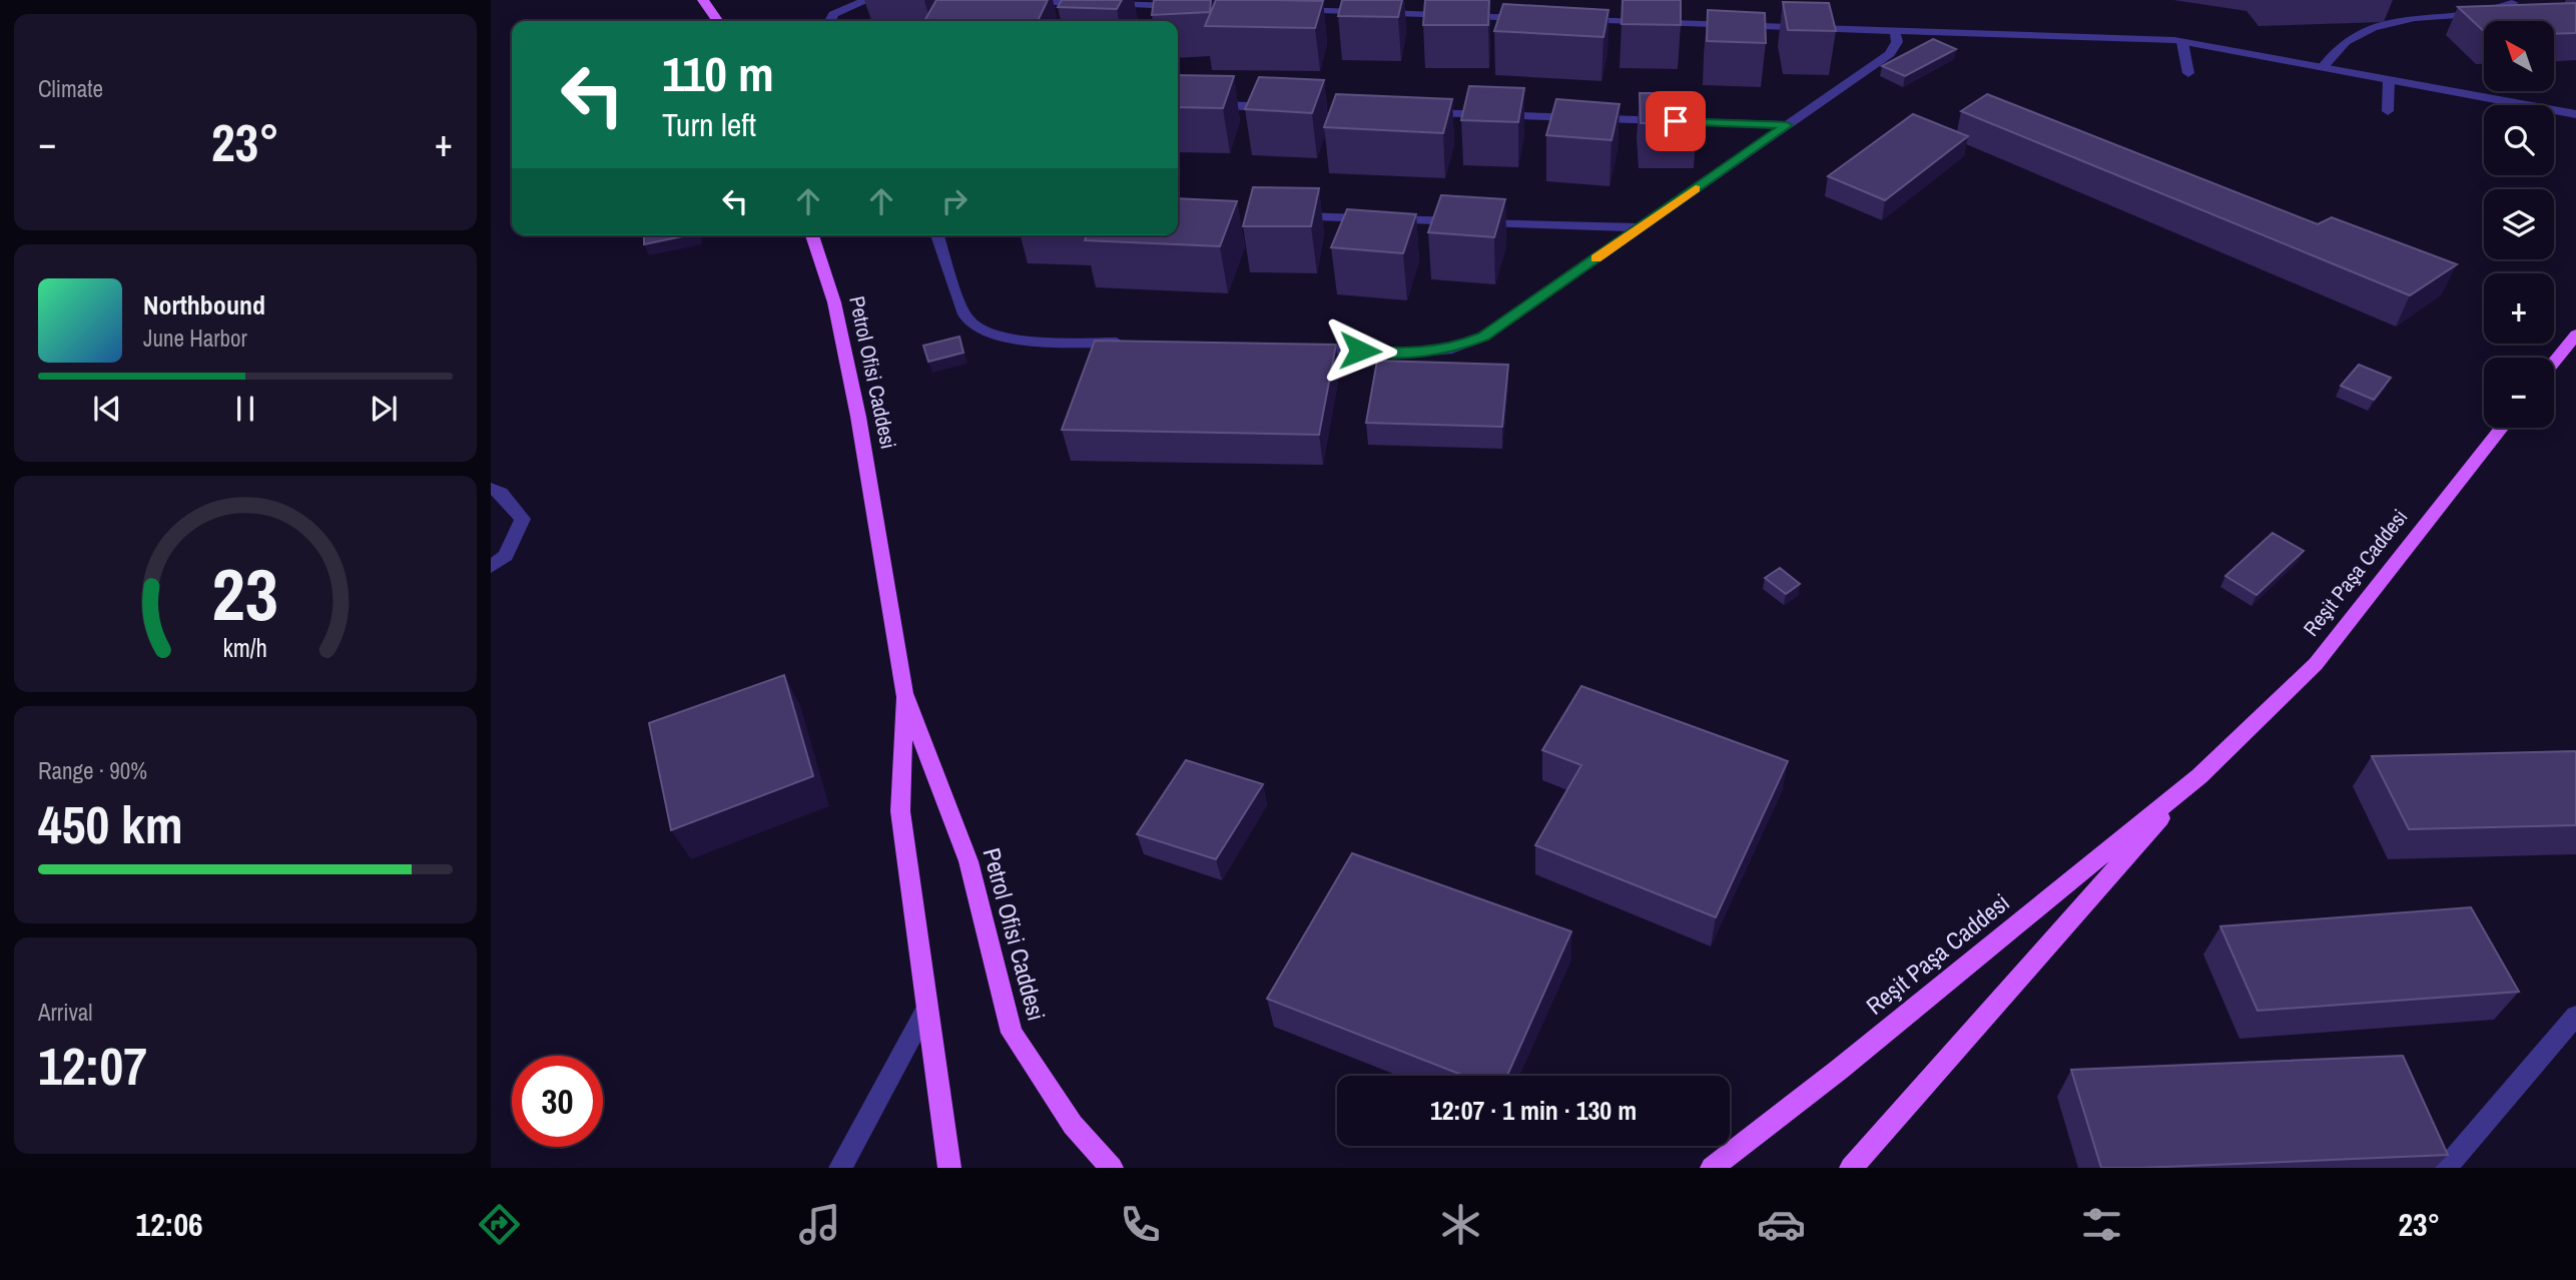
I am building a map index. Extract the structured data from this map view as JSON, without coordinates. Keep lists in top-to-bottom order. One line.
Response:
{"streets":{"main road":["Petrol Ofisi Caddesi","Reşit Paşa Caddesi"]},"north":"top left","page":{"tile":["Climate",["Range · 90%","450 km"],["Arrival","12:07"]],"map_buttons":["+","−"],"turn":["110 m","Turn left"],"heat":["−","23°","+"],"song":["Northbound","June Harbor"],"limit":"30","trip":"12:07 · 1 min · 130 m","tabs":["12:06","23°"],"gauge":["23","km/h"]}}
